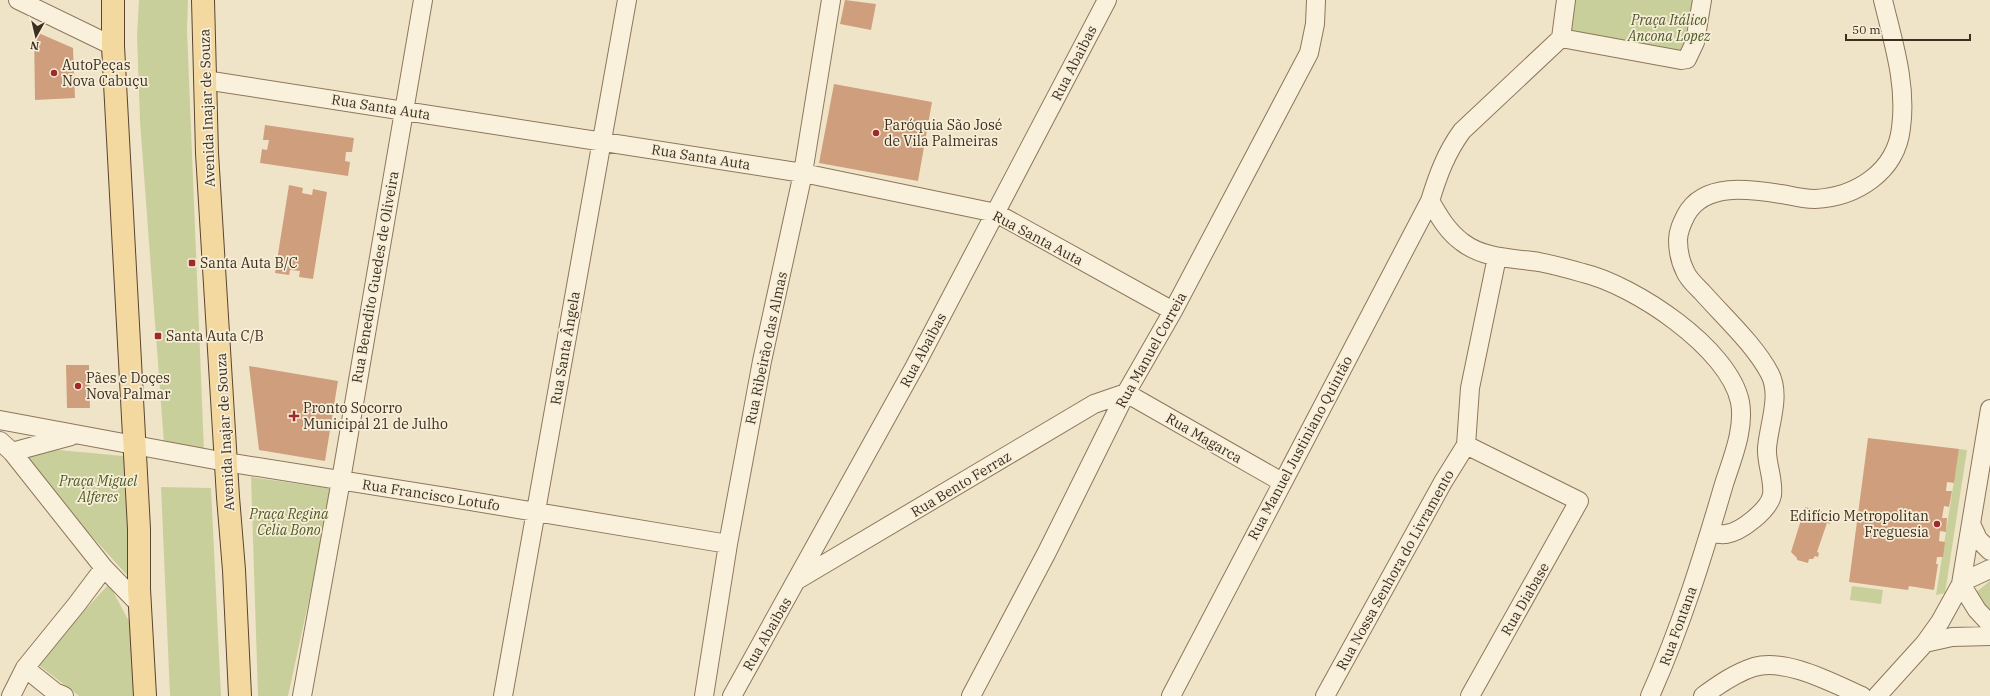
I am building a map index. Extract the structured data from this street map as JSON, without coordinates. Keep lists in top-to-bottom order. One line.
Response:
{"streets":{"main road":["Avenida Inajar de Souza"],"street":["Rua Abaibas","Rua Santa Auta","Rua Benedito Guedes de Oliveira","Rua Santa Ângela","Rua Ribeirão das Almas","Rua Manuel Correia","Rua Magarca","Rua Manuel Justiniano Quintão","Rua Bento Ferraz","Rua Francisco Lotufo","Rua Nossa Senhora do Livramento","Rua Diabase","Rua Fontana"]},"crossings":[["Rua Abaibas","Rua Santa Auta"],["Rua Abaibas","Rua Bento Ferraz"],["Rua Santa Auta","Avenida Inajar de Souza"],["Rua Santa Auta","Rua Benedito Guedes de Oliveira"],["Rua Santa Auta","Rua Santa Ângela"],["Rua Santa Auta","Rua Ribeirão das Almas"],["Rua Santa Auta","Rua Manuel Correia"],["Avenida Inajar de Souza","Rua Francisco Lotufo"],["Rua Benedito Guedes de Oliveira","Rua Francisco Lotufo"],["Rua Santa Ângela","Rua Francisco Lotufo"],["Rua Ribeirão das Almas","Rua Francisco Lotufo"],["Rua Manuel Correia","Rua Magarca"],["Rua Manuel Correia","Rua Bento Ferraz"],["Rua Magarca","Rua Manuel Justiniano Quintão"],["Rua Magarca","Rua Bento Ferraz"],["Rua Manuel Justiniano Quintão","Rua Fontana"],["Rua Nossa Senhora do Livramento","Rua Diabase"]],"parks":["Praça Itálico Ancona Lopez","Praça Miguel Alferes","Praça Regina Celia Bono"],"places":{"other":["AutoPeças Nova Cabuçu","Paróquia São José de Vila Palmeiras","Pães e Doçes Nova Palmar","Edifício Metropolitan Freguesia"],"transit":["Santa Auta B/C","Santa Auta C/B"],"health":["Pronto Socorro Municipal 21 de Julho"]},"scale_bar":"50 m","north":"bottom"}
